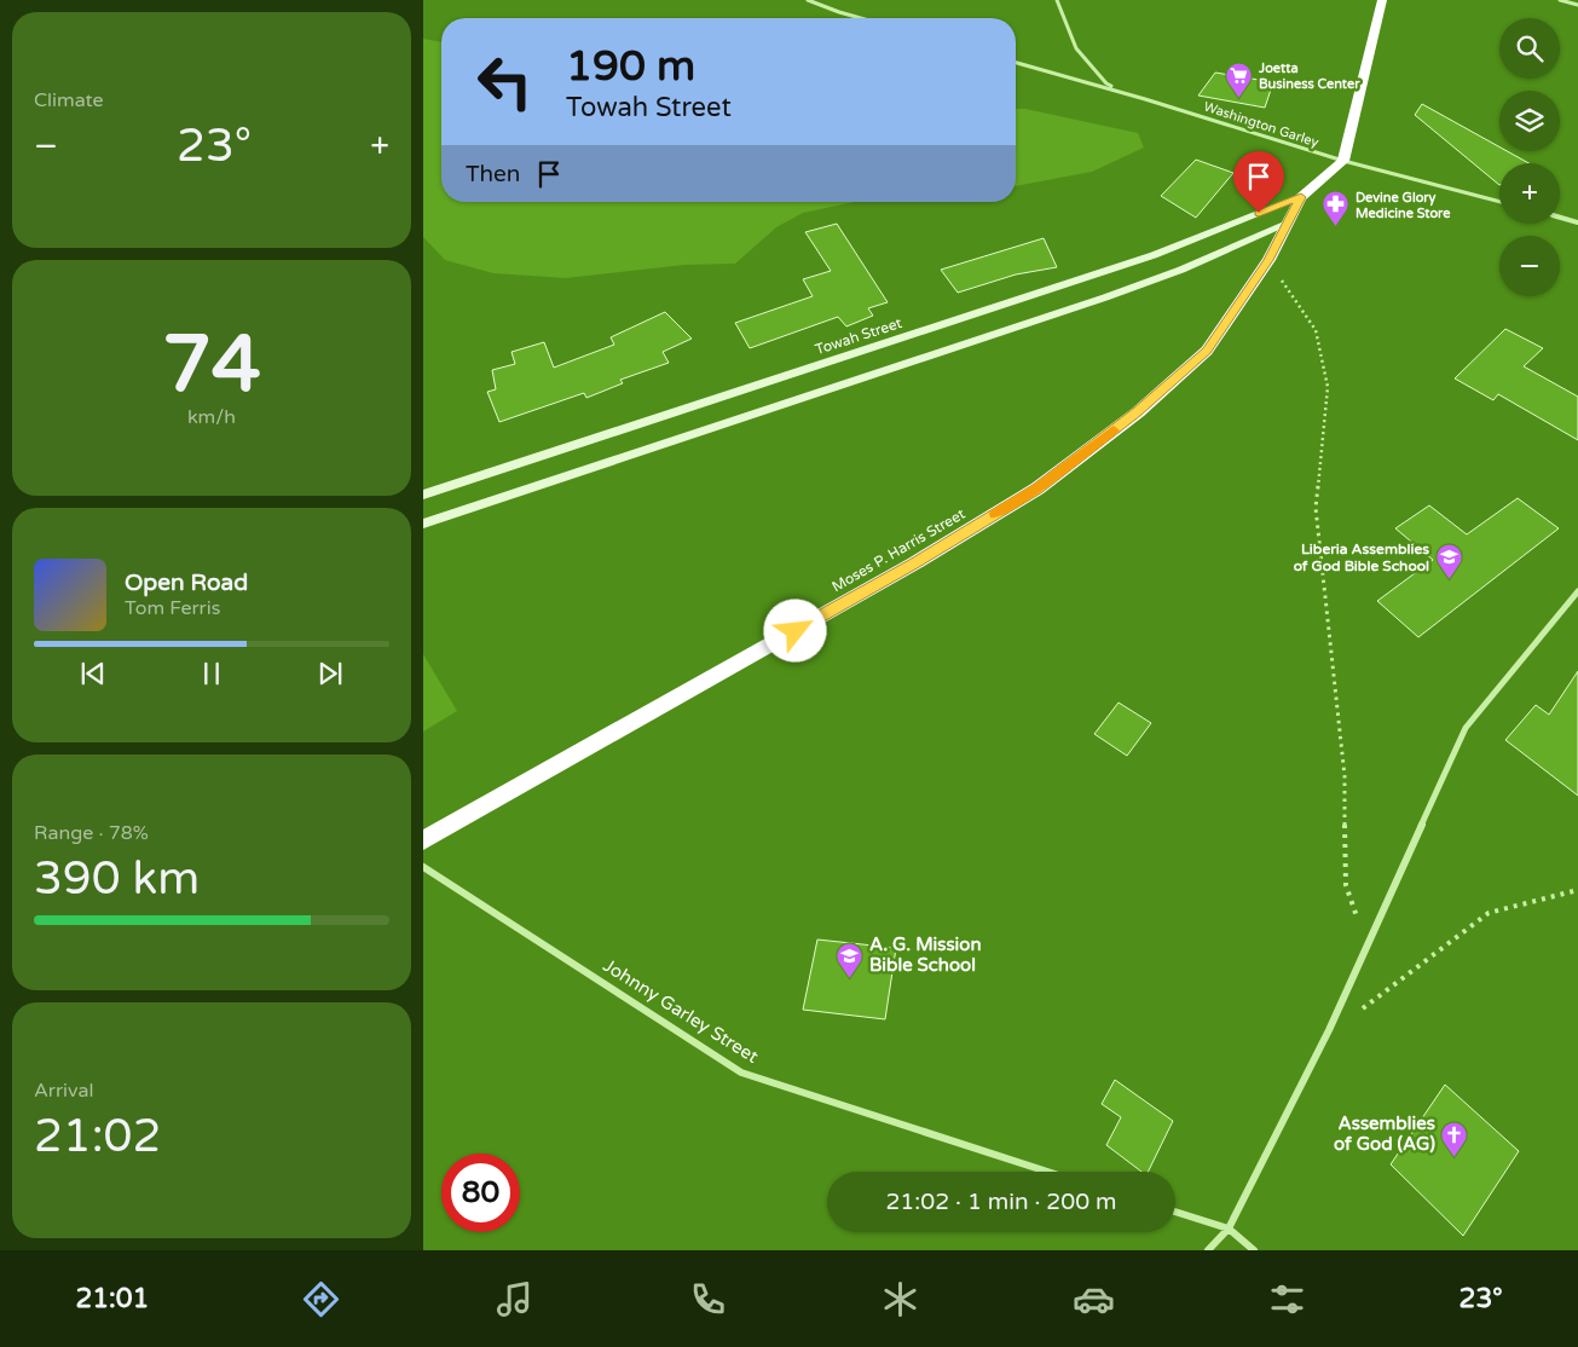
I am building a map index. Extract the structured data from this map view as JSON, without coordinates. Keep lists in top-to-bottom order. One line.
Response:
{"streets":{"highway":["Moses P. Harris Street"],"street":["Washington Garley","Towah Street","Johnny Garley Street"]},"crossings":[["Towah Street","Moses P. Harris Street"]],"places":{"supermarket":["Joetta Business Center"],"pharmacy":["Devine Glory Medicine Store"],"school or university":["Liberia Assemblies of God Bible School","A. G. Mission Bible School"],"church":["Assemblies of God (AG)"]},"page":{"tile":["Climate",["74","km/h"],["Range · 78%","390 km"],["Arrival","21:02"]],"map_buttons":["+","−"],"turn":["190 m","Towah Street"],"heat":["−","23°","+"],"then":"Then","song":["Open Road","Tom Ferris"],"limit":"80","trip":"21:02 · 1 min · 200 m","tabs":["21:01","23°"]}}
